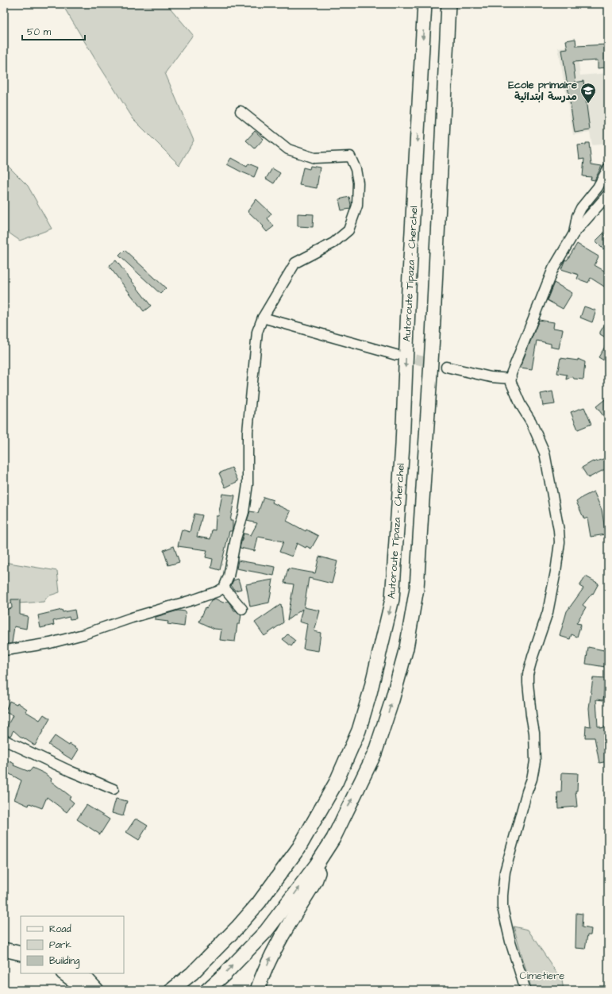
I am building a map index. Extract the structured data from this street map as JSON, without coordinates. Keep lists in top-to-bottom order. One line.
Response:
{"streets":{"highway":["Autoroute Tipaza - Cherchel"]},"parks":["Cimetiere"],"places":{"school or university":["Ecole primaire مدرسة ابتدائية"]},"legend":["Road","Park","Building"],"scale_bar":"50 m"}
